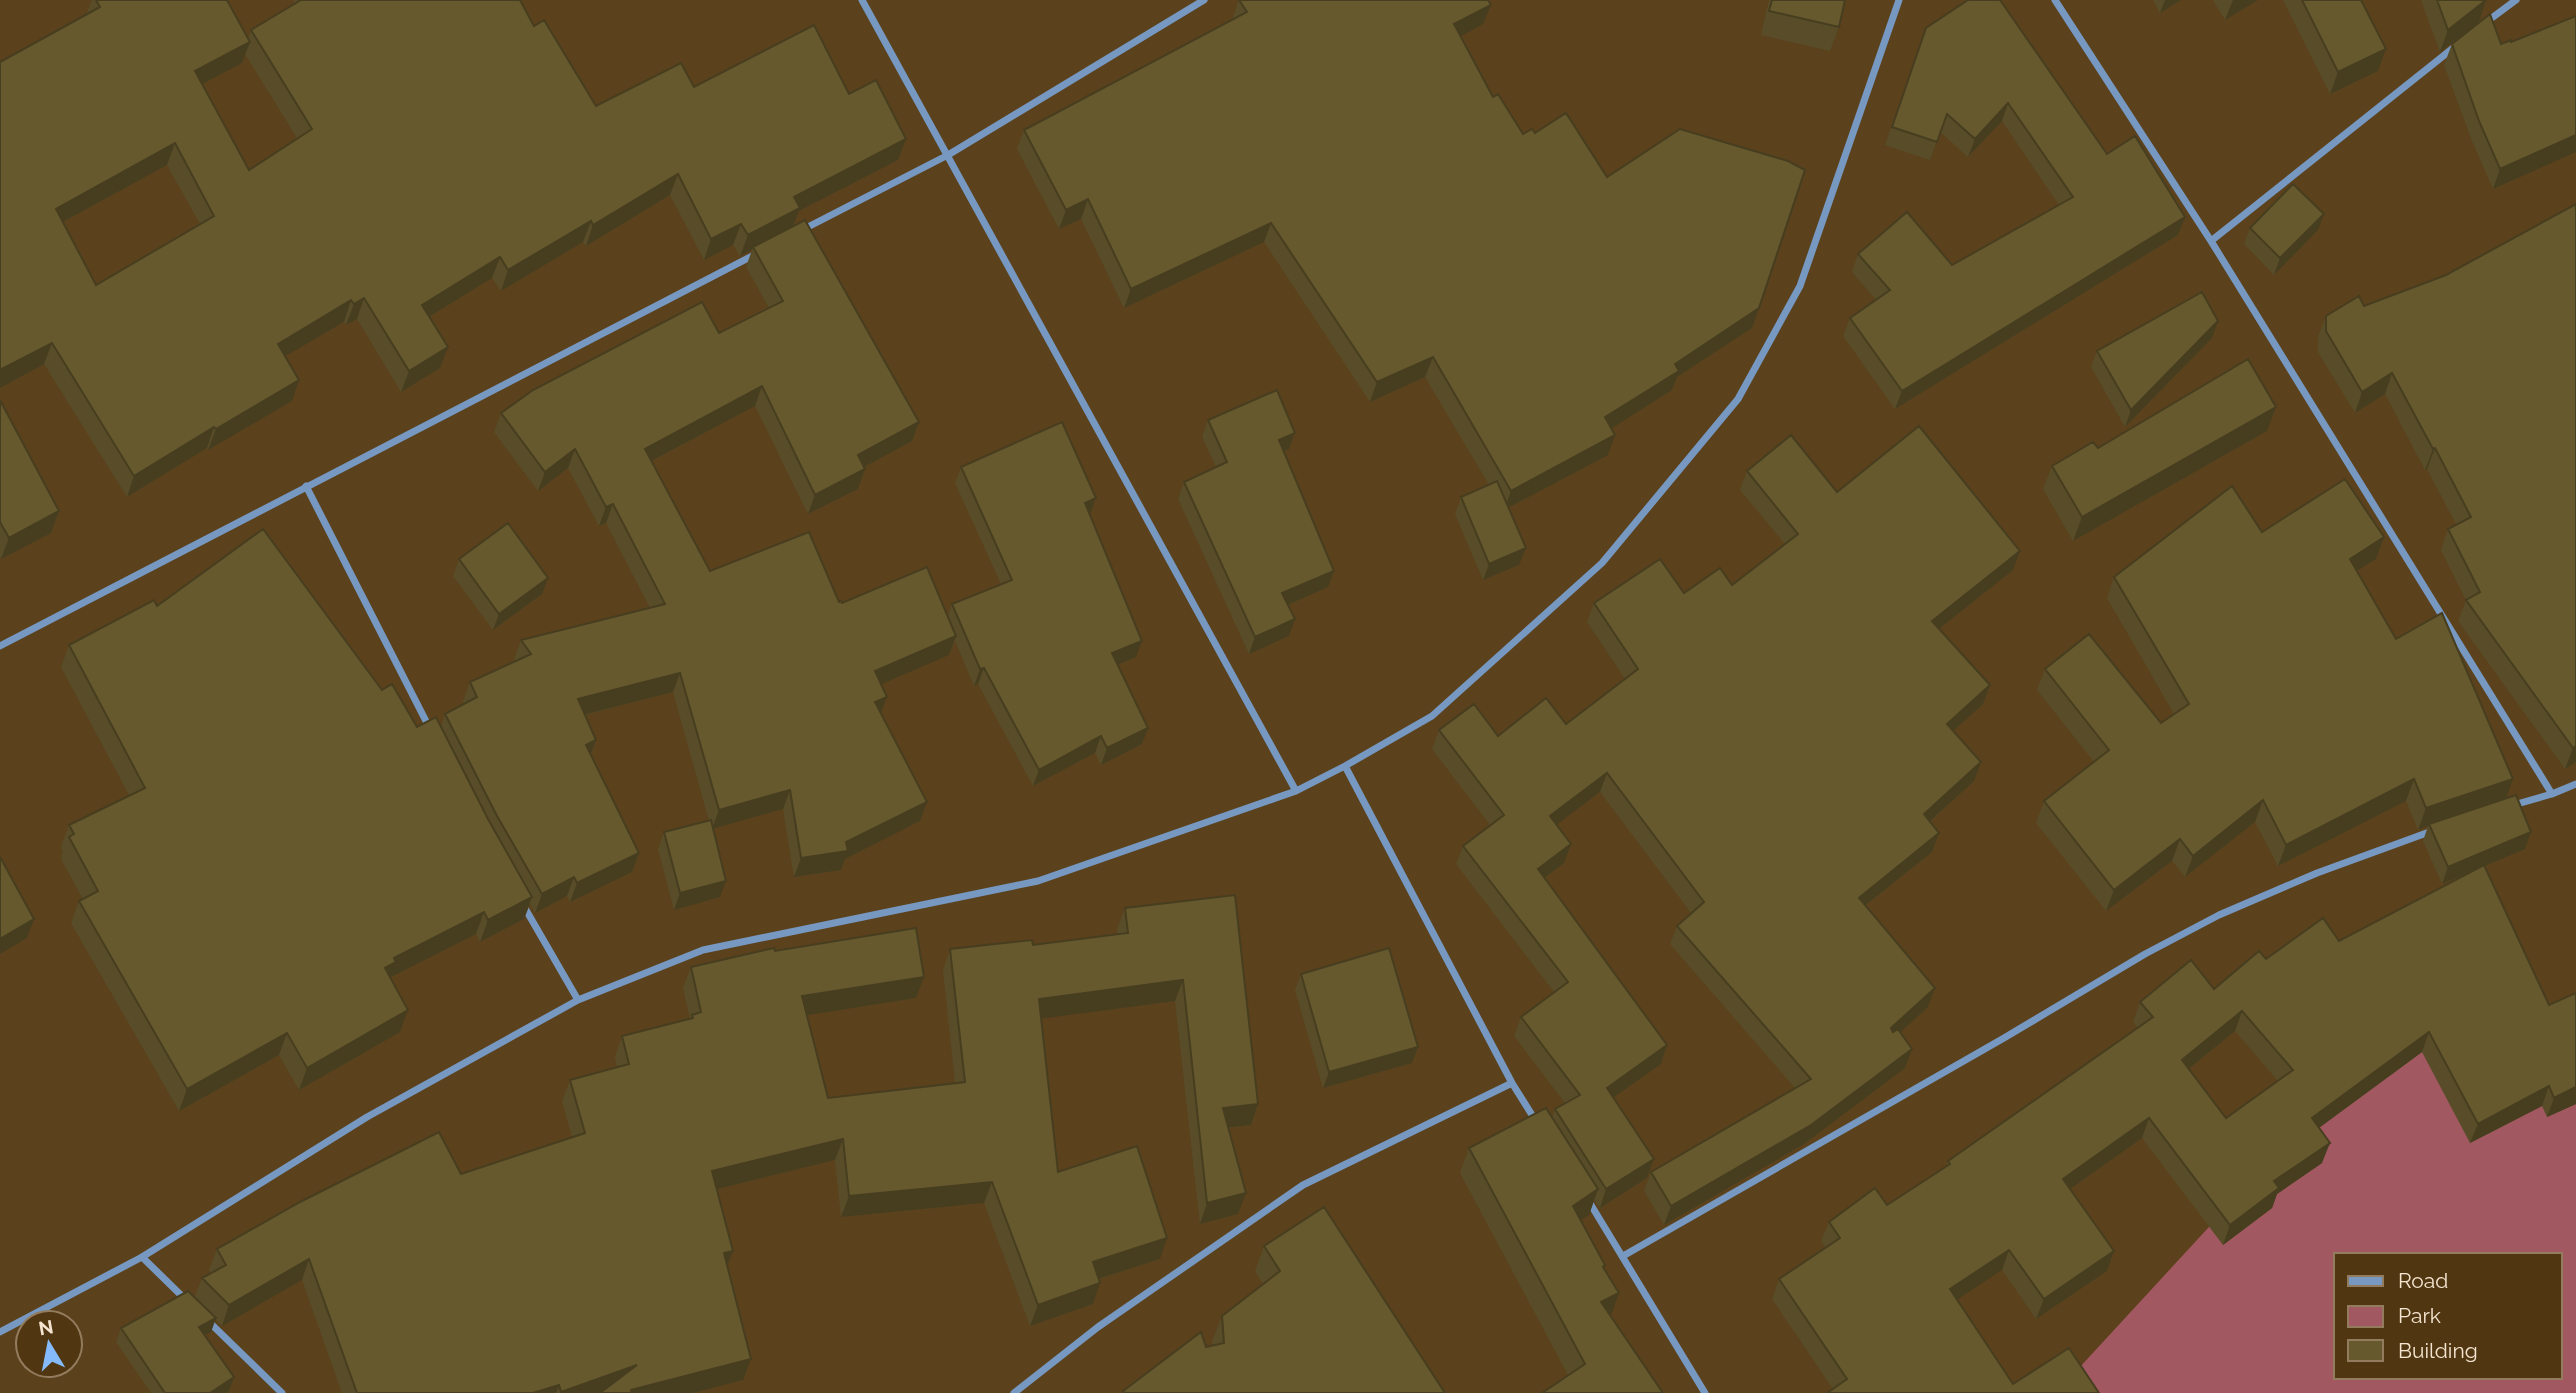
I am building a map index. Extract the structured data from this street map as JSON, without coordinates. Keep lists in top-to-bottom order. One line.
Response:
{"legend":["Road","Park","Building"],"north":"top"}
